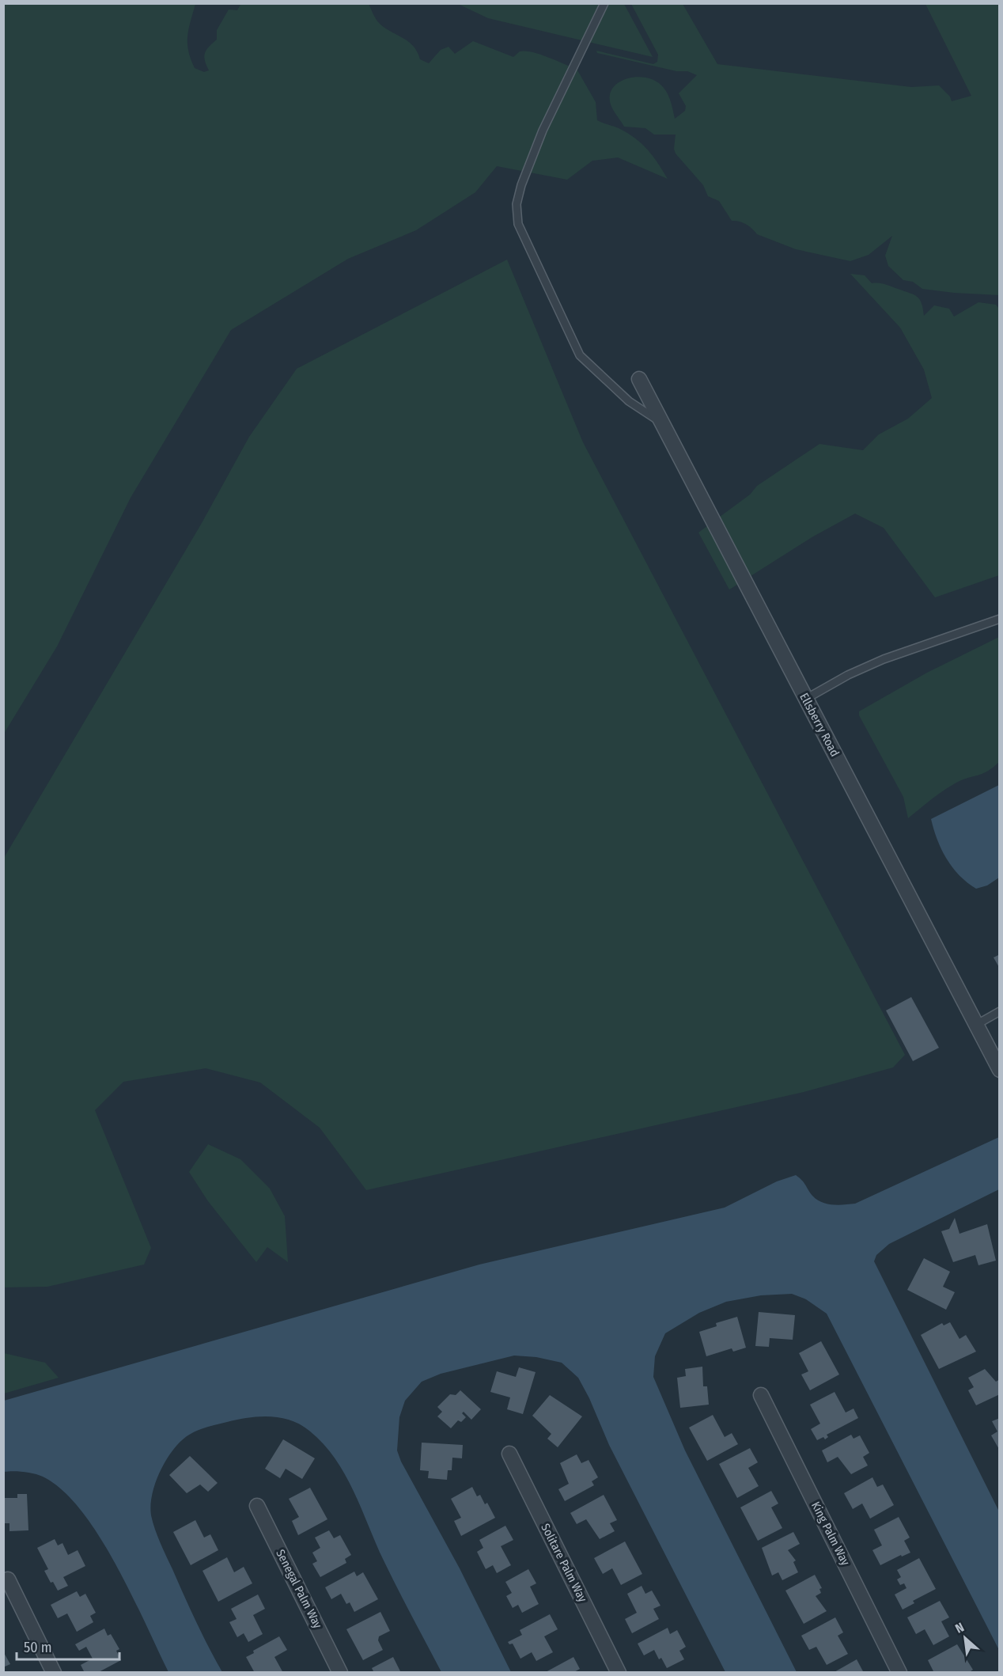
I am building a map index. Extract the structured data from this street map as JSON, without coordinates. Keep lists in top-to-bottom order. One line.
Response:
{"streets":{"street":["Ellsberry Road","King Palm Way","Solitare Palm Way","Senegal Palm Way"]},"scale_bar":"50 m","north":"top left"}
